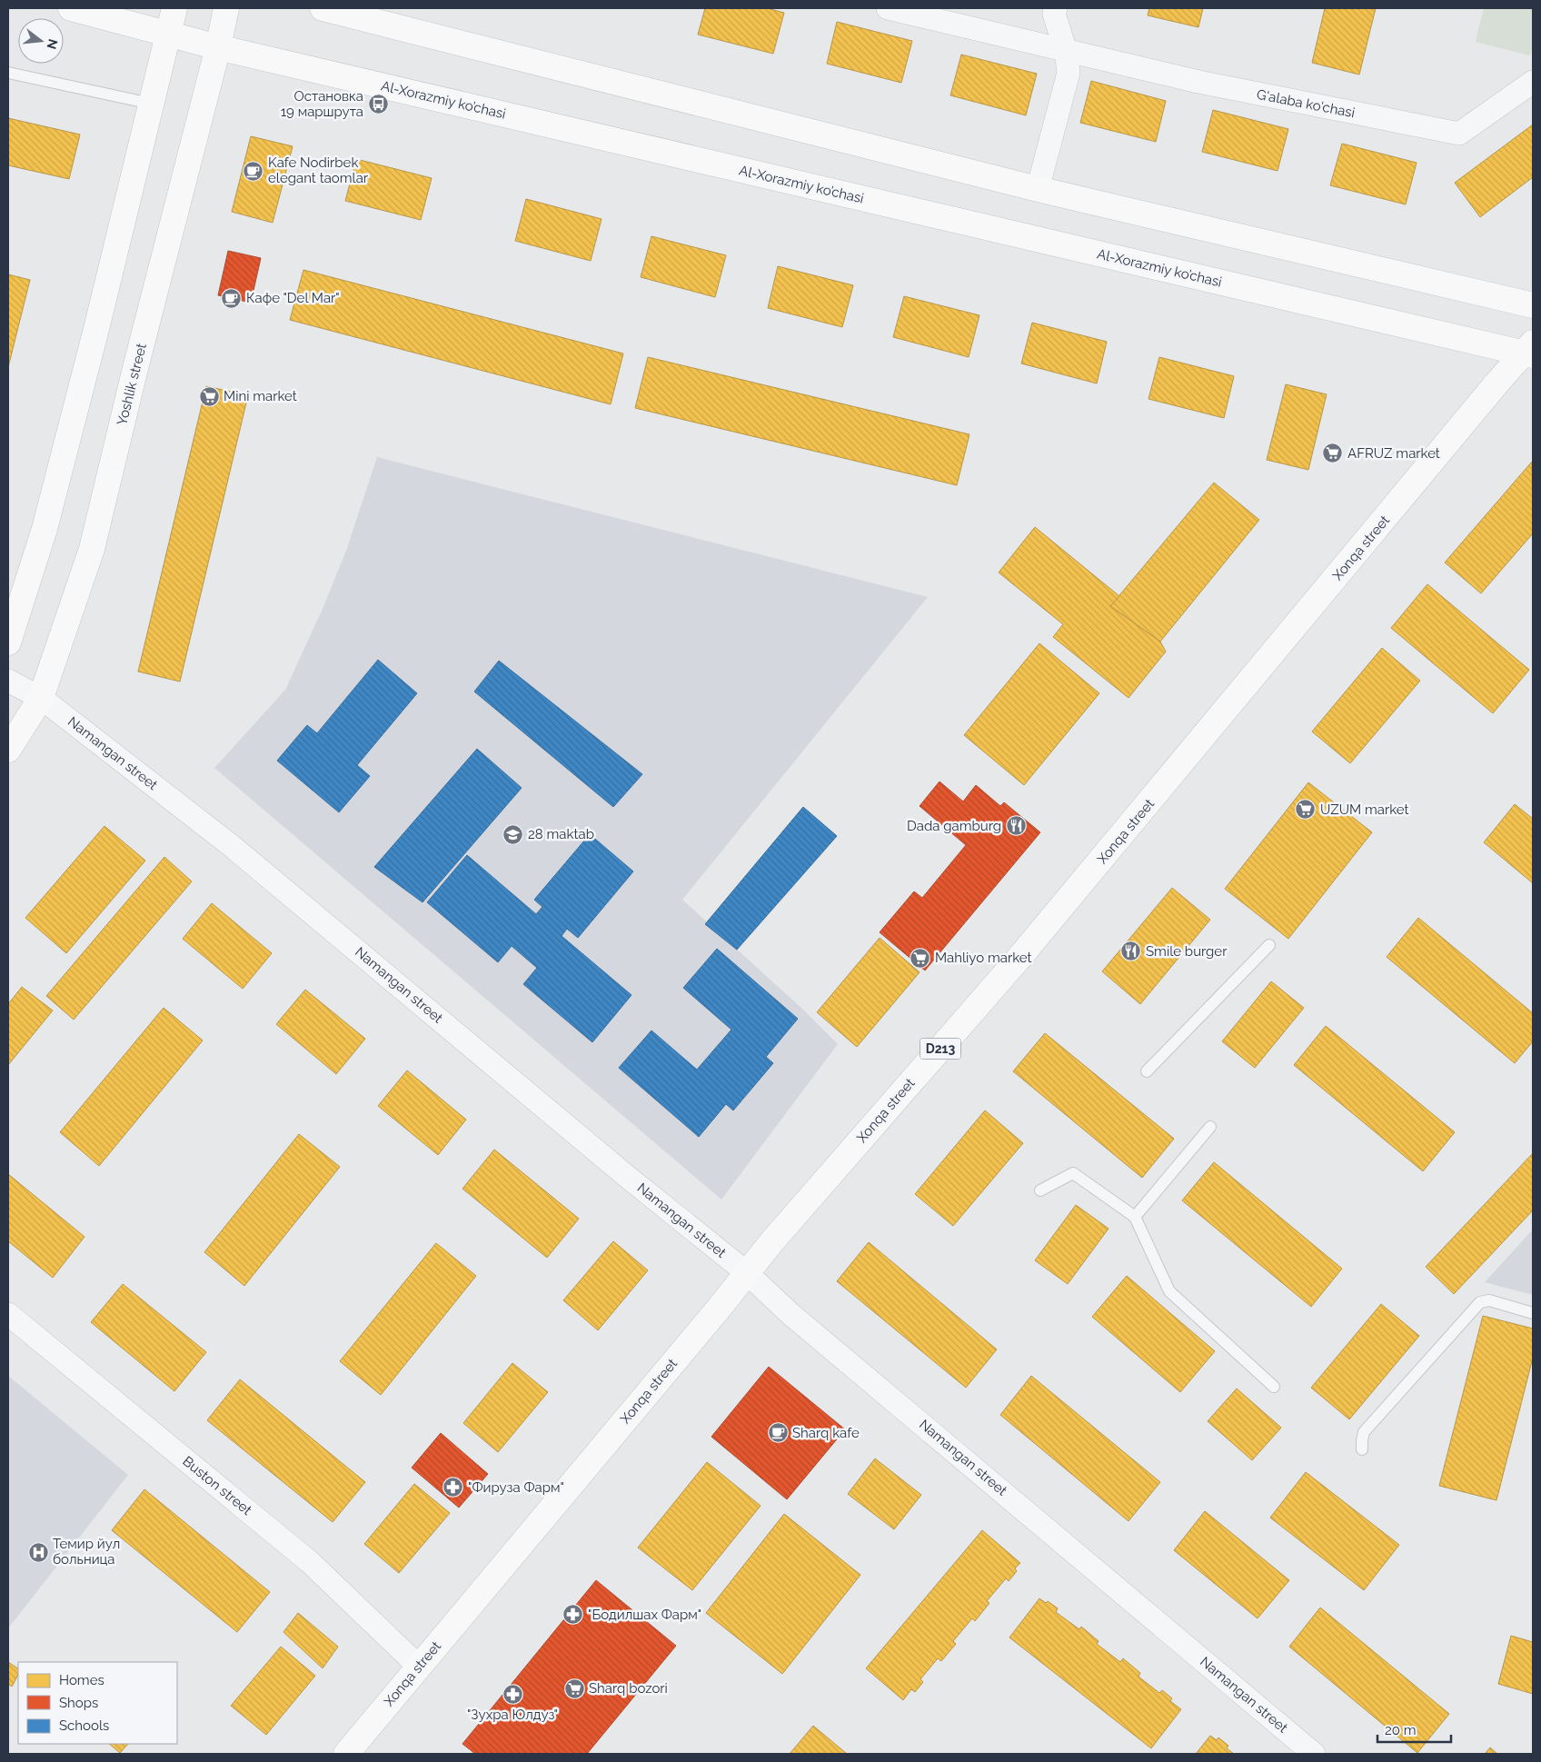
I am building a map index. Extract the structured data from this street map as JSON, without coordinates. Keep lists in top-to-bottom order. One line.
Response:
{"streets":{"main road":["Al-Xorazmiy ko’chasi","Yoshlik street","Xonqa street","D213"],"street":["G'alaba ko'chasi","Namangan street","Buston street"]},"crossings":[["Al-Xorazmiy ko’chasi","Yoshlik street"],["Al-Xorazmiy ko’chasi","Xonqa street"],["Yoshlik street","Namangan street"],["Xonqa street","Namangan street"],["Xonqa street","Buston street"]],"places":{"bus stop":["Остановка 19 маршрута"],"cafe":["Kafe Nodirbek elegant taomlar","Кафе \"Del Mar\"","Sharq kafe"],"supermarket":["Mini market","AFRUZ market","UZUM market","Mahliyo market","Sharq bozori"],"restaurant":["Dada gamburg","Smile burger"],"school or university":["28 maktab"],"pharmacy":["\"Фируза Фарм\"","\"Бодилшах Фарм\"","\"Зухра Юлдуз\""],"hospital":["Темир йул больница"]},"legend":["Homes","Shops","Schools"],"scale_bar":"20 m","north":"right"}
